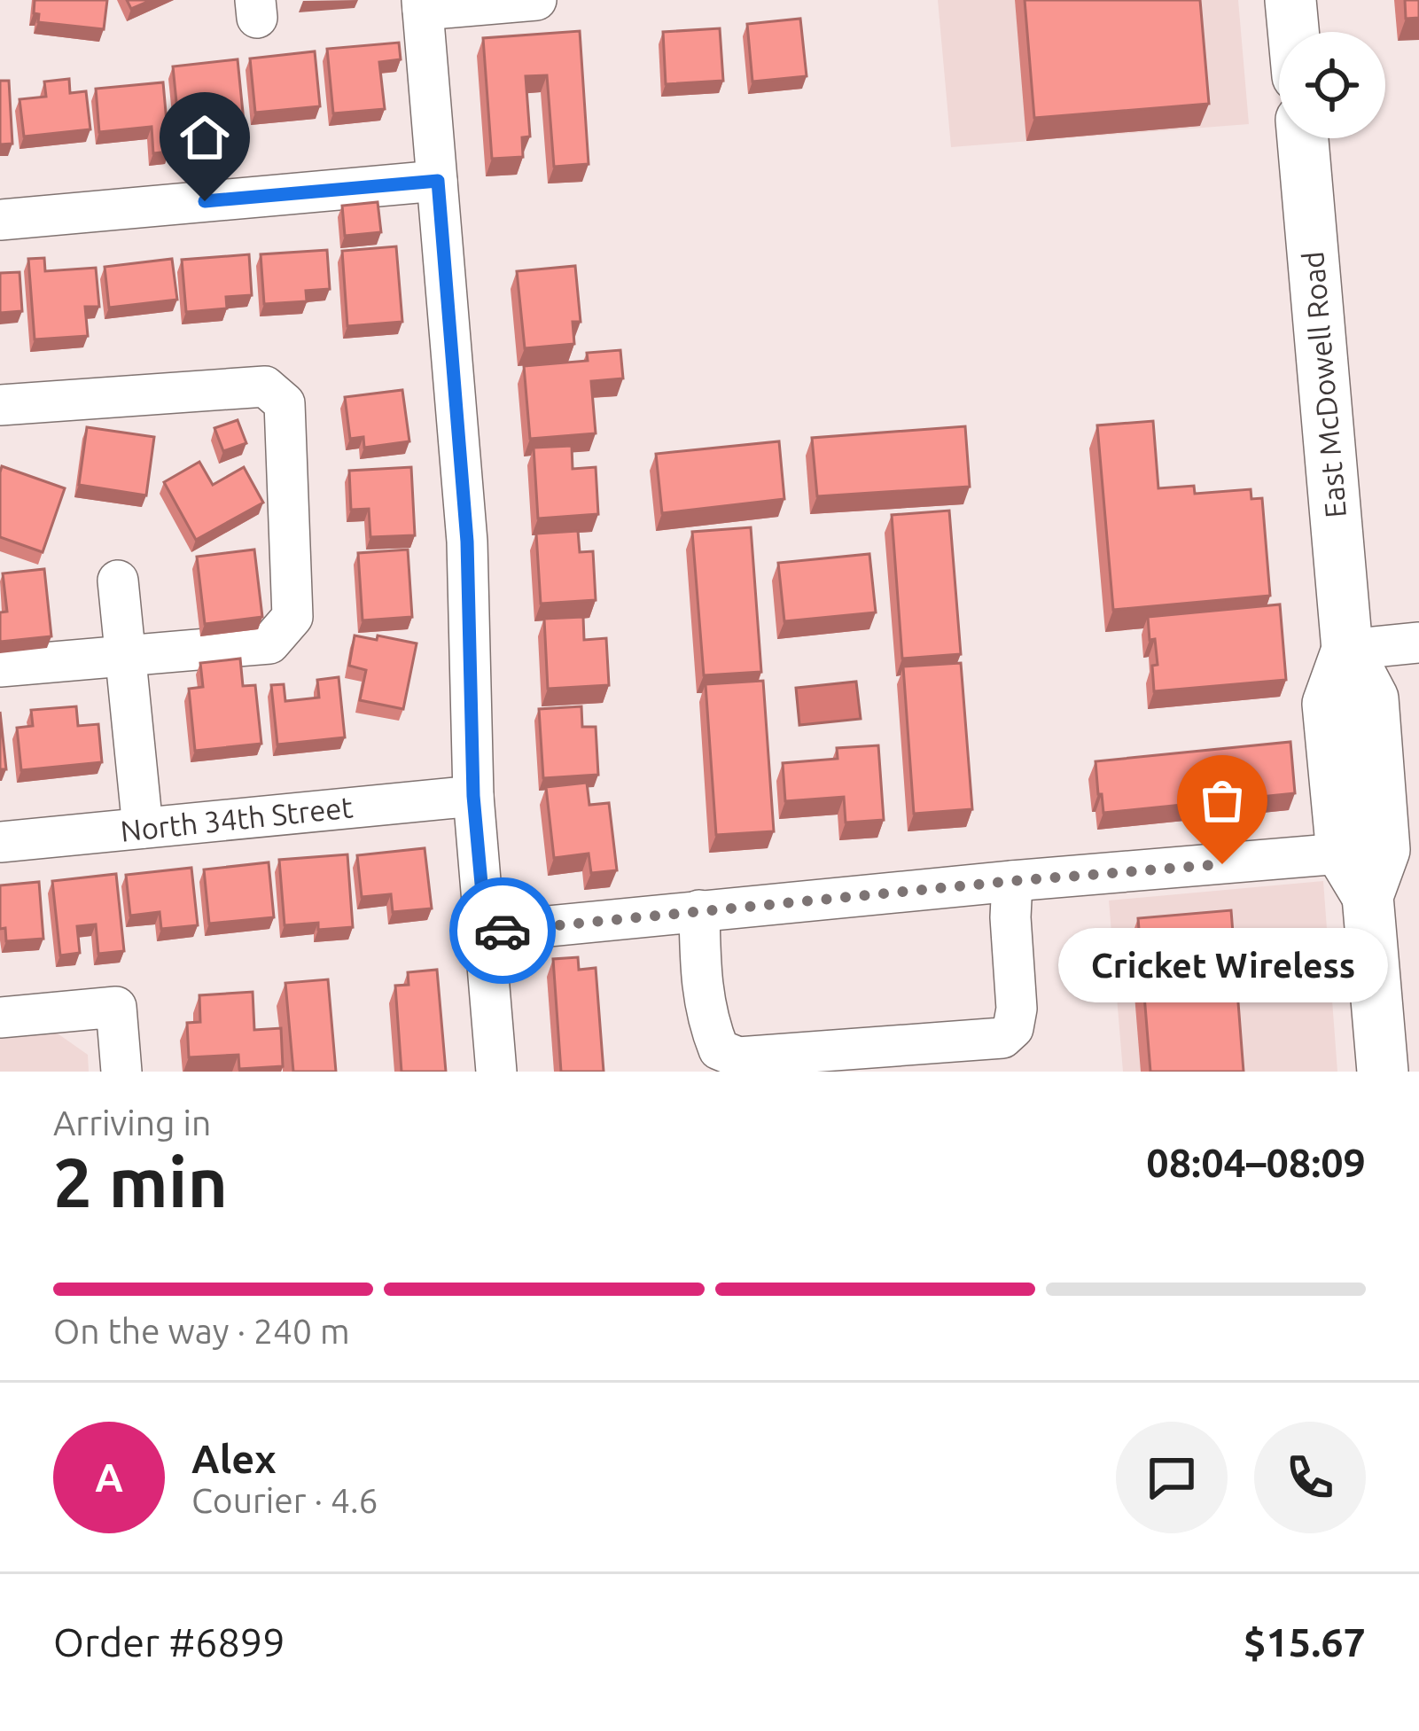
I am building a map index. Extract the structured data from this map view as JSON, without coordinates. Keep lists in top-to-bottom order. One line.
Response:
{"streets":{"main road":["East McDowell Road"],"street":["North 34th Street"]},"places":["Cricket Wireless"],"page":{"bubble":"Cricket Wireless","heading":["2 min","Arriving in","08:04–08:09"],"panel":["Alex","Courier · 4.6","Order #6899","$15.67"],"bar":"On the way · 240 m","round":"A"}}
